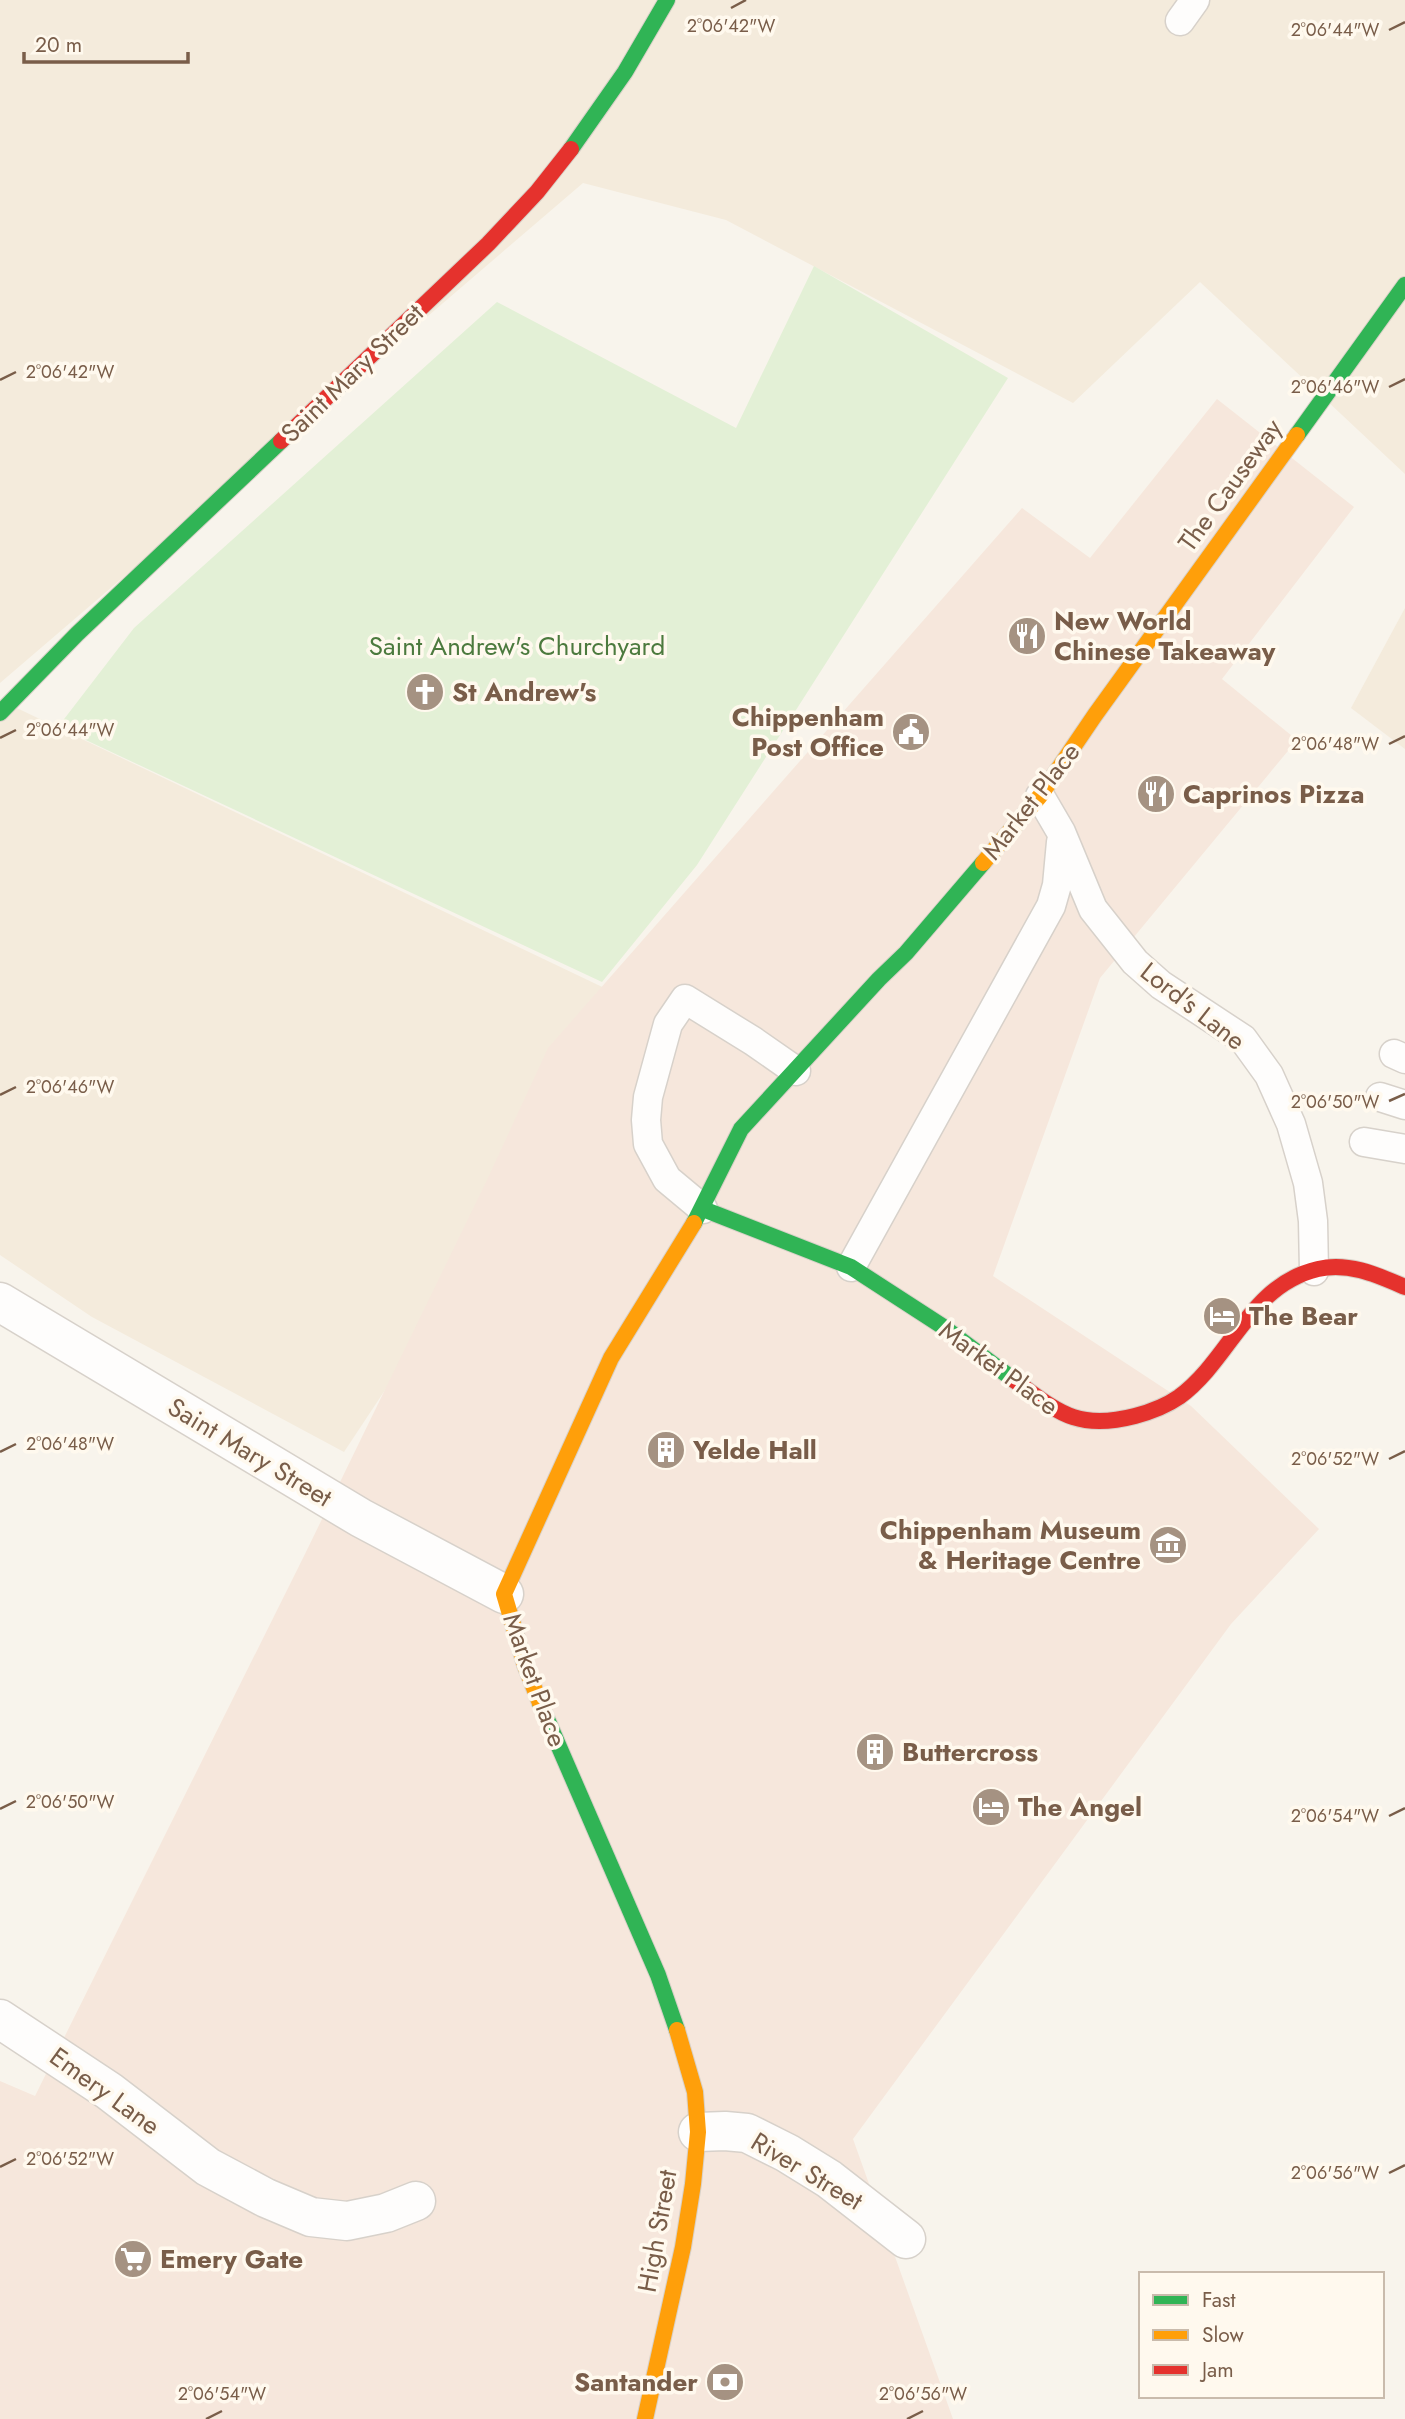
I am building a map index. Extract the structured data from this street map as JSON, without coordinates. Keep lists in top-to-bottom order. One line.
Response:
{"streets":{"street":["Saint Mary Street","The Causeway","Market Place","Emery Lane","River Street","High Street"],"lane":["Lord's Lane"]},"crossings":[["Saint Mary Street","Market Place"],["The Causeway","Market Place"],["Market Place","Lord's Lane"],["Market Place","High Street"],["River Street","High Street"]],"parks":["Saint Andrew's Churchyard"],"places":{"restaurant":["New World Chinese Takeaway","Caprinos Pizza"],"church":["St Andrew's"],"public building":["Chippenham Post Office"],"hotel":["The Bear","The Angel"],"building":["Yelde Hall","Buttercross"],"museum":["Chippenham Museum & Heritage Centre"],"supermarket":["Emery Gate"],"bank":["Santander"]},"legend":["Fast","Slow","Jam"],"scale_bar":"20 m","coordinates":["2°06'42\"W","2°06'44\"W","2°06'46\"W","2°06'48\"W","2°06'50\"W","2°06'52\"W","2°06'54\"W","2°06'56\"W"]}
